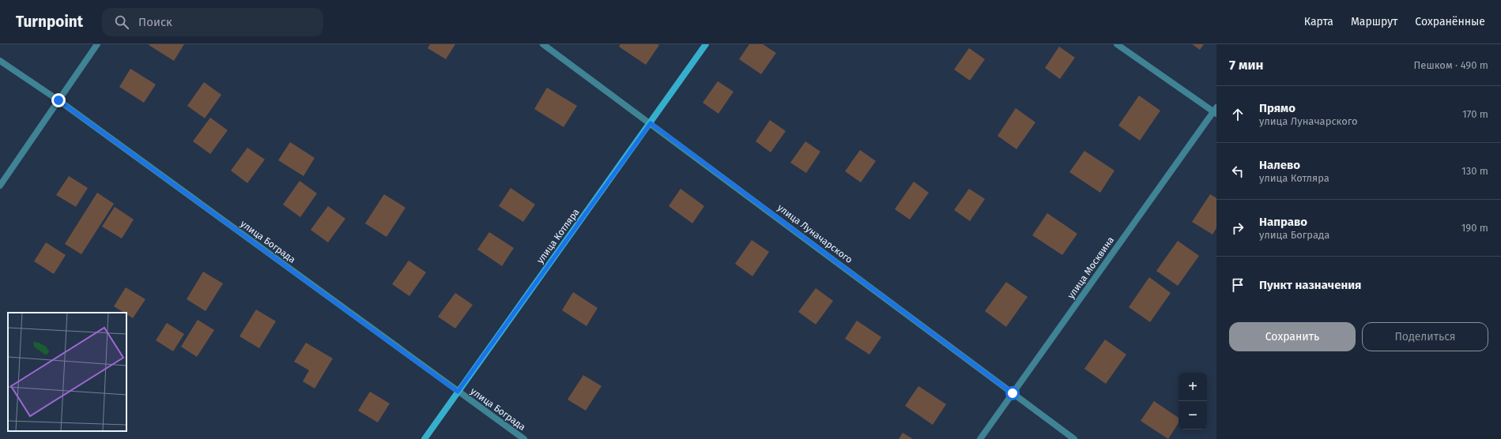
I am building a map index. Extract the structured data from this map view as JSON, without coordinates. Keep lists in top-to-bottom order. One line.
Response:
{"streets":{"street":["улица Луначарского","улица Котляра","улица Бограда","улица Москвина"]},"crossings":[["улица Луначарского","улица Котляра"],["улица Луначарского","улица Москвина"],["улица Котляра","улица Бограда"]],"page":{"header":"Turnpoint","search":"Поиск","nav":["Карта","Маршрут","Сохранённые"],"heading":["7 мин","Пешком · 490 m"],"list":[["Прямо","улица Луначарского","170 m"],["Налево","улица Котляра","130 m"],["Направо","улица Бограда","190 m"],"Пункт назначения"],"buttons":["Сохранить","Поделиться"],"map_buttons":["+","−"]}}
